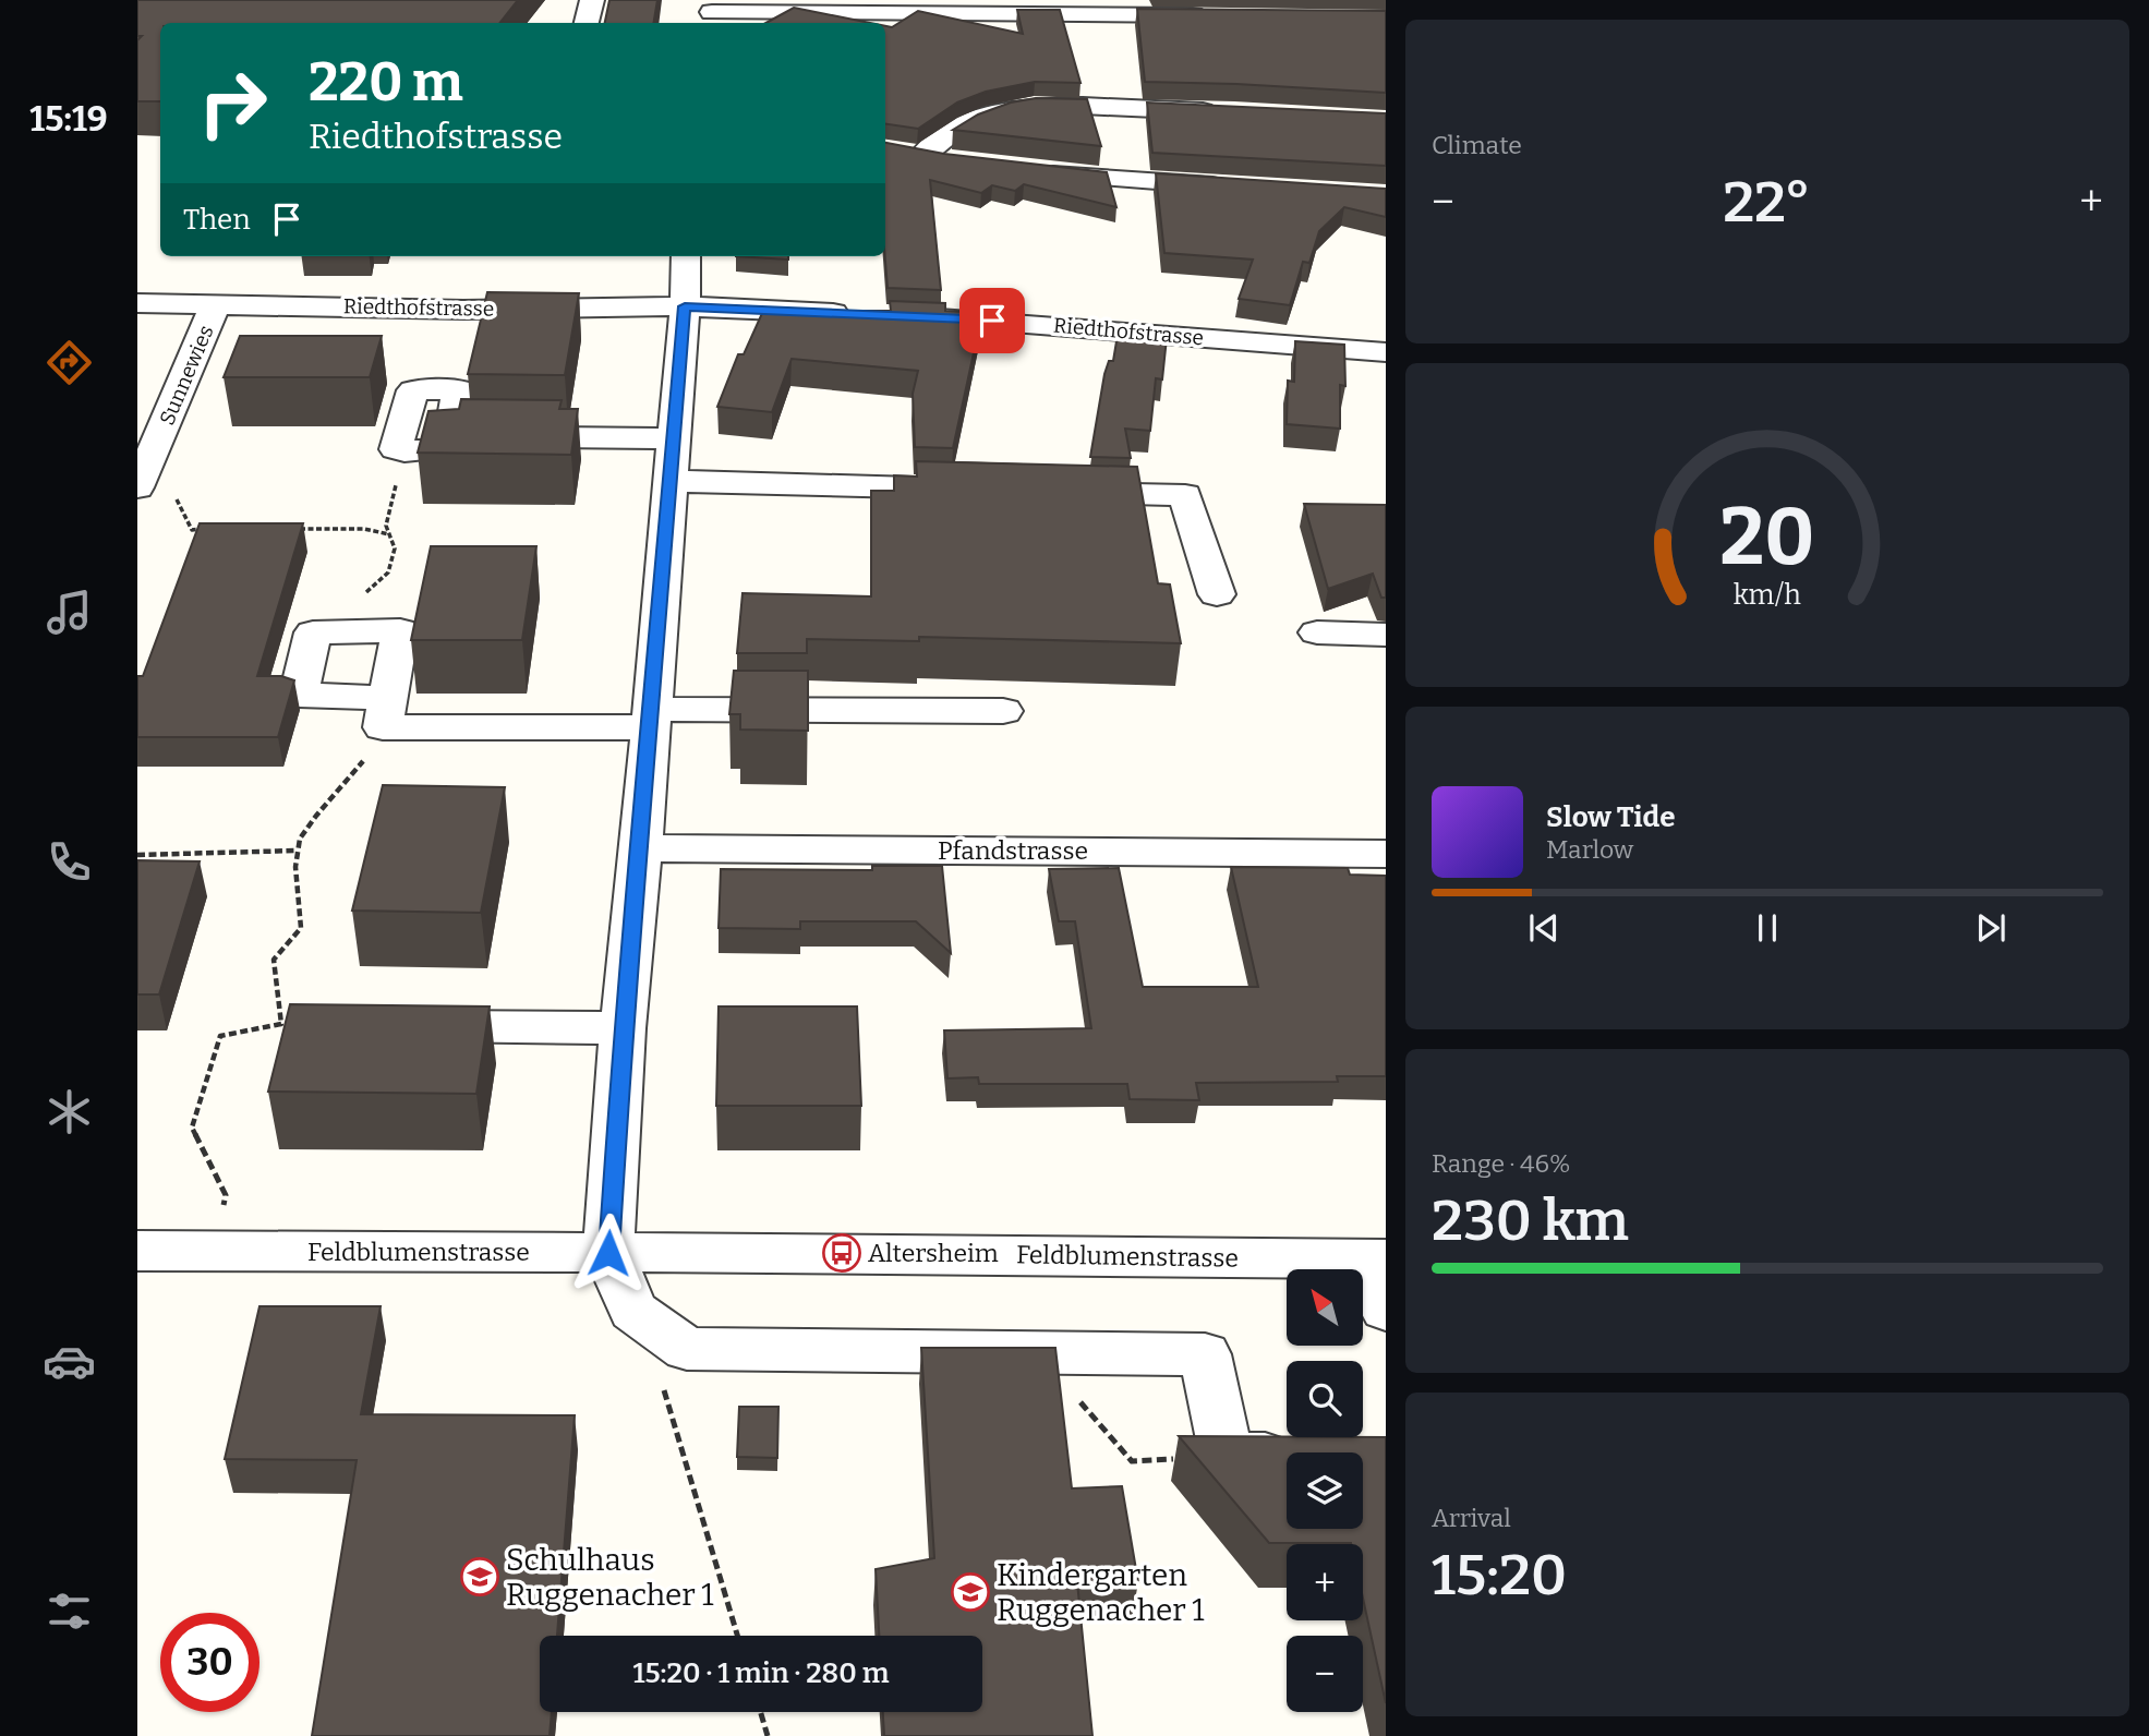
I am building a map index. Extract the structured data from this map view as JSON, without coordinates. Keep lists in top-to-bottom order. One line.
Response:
{"streets":{"street":["Riedthofstrasse","Sunnewies","Pfandstrasse","Feldblumenstrasse"]},"crossings":[["Riedthofstrasse","Sunnewies"]],"places":{"bus stop":["Altersheim"],"school or university":["Schulhaus Ruggenacher 1","Kindergarten Ruggenacher 1"]},"north":"top left","page":{"tabs":"15:19","tile":["Climate",["Range · 46%","230 km"],["Arrival","15:20"]],"turn":["220 m","Riedthofstrasse"],"heat":["−","22°","+"],"then":"Then","song":["Slow Tide","Marlow"],"map_buttons":["+","−"],"limit":"30","trip":"15:20 · 1 min · 280 m","gauge":["20","km/h"]}}
